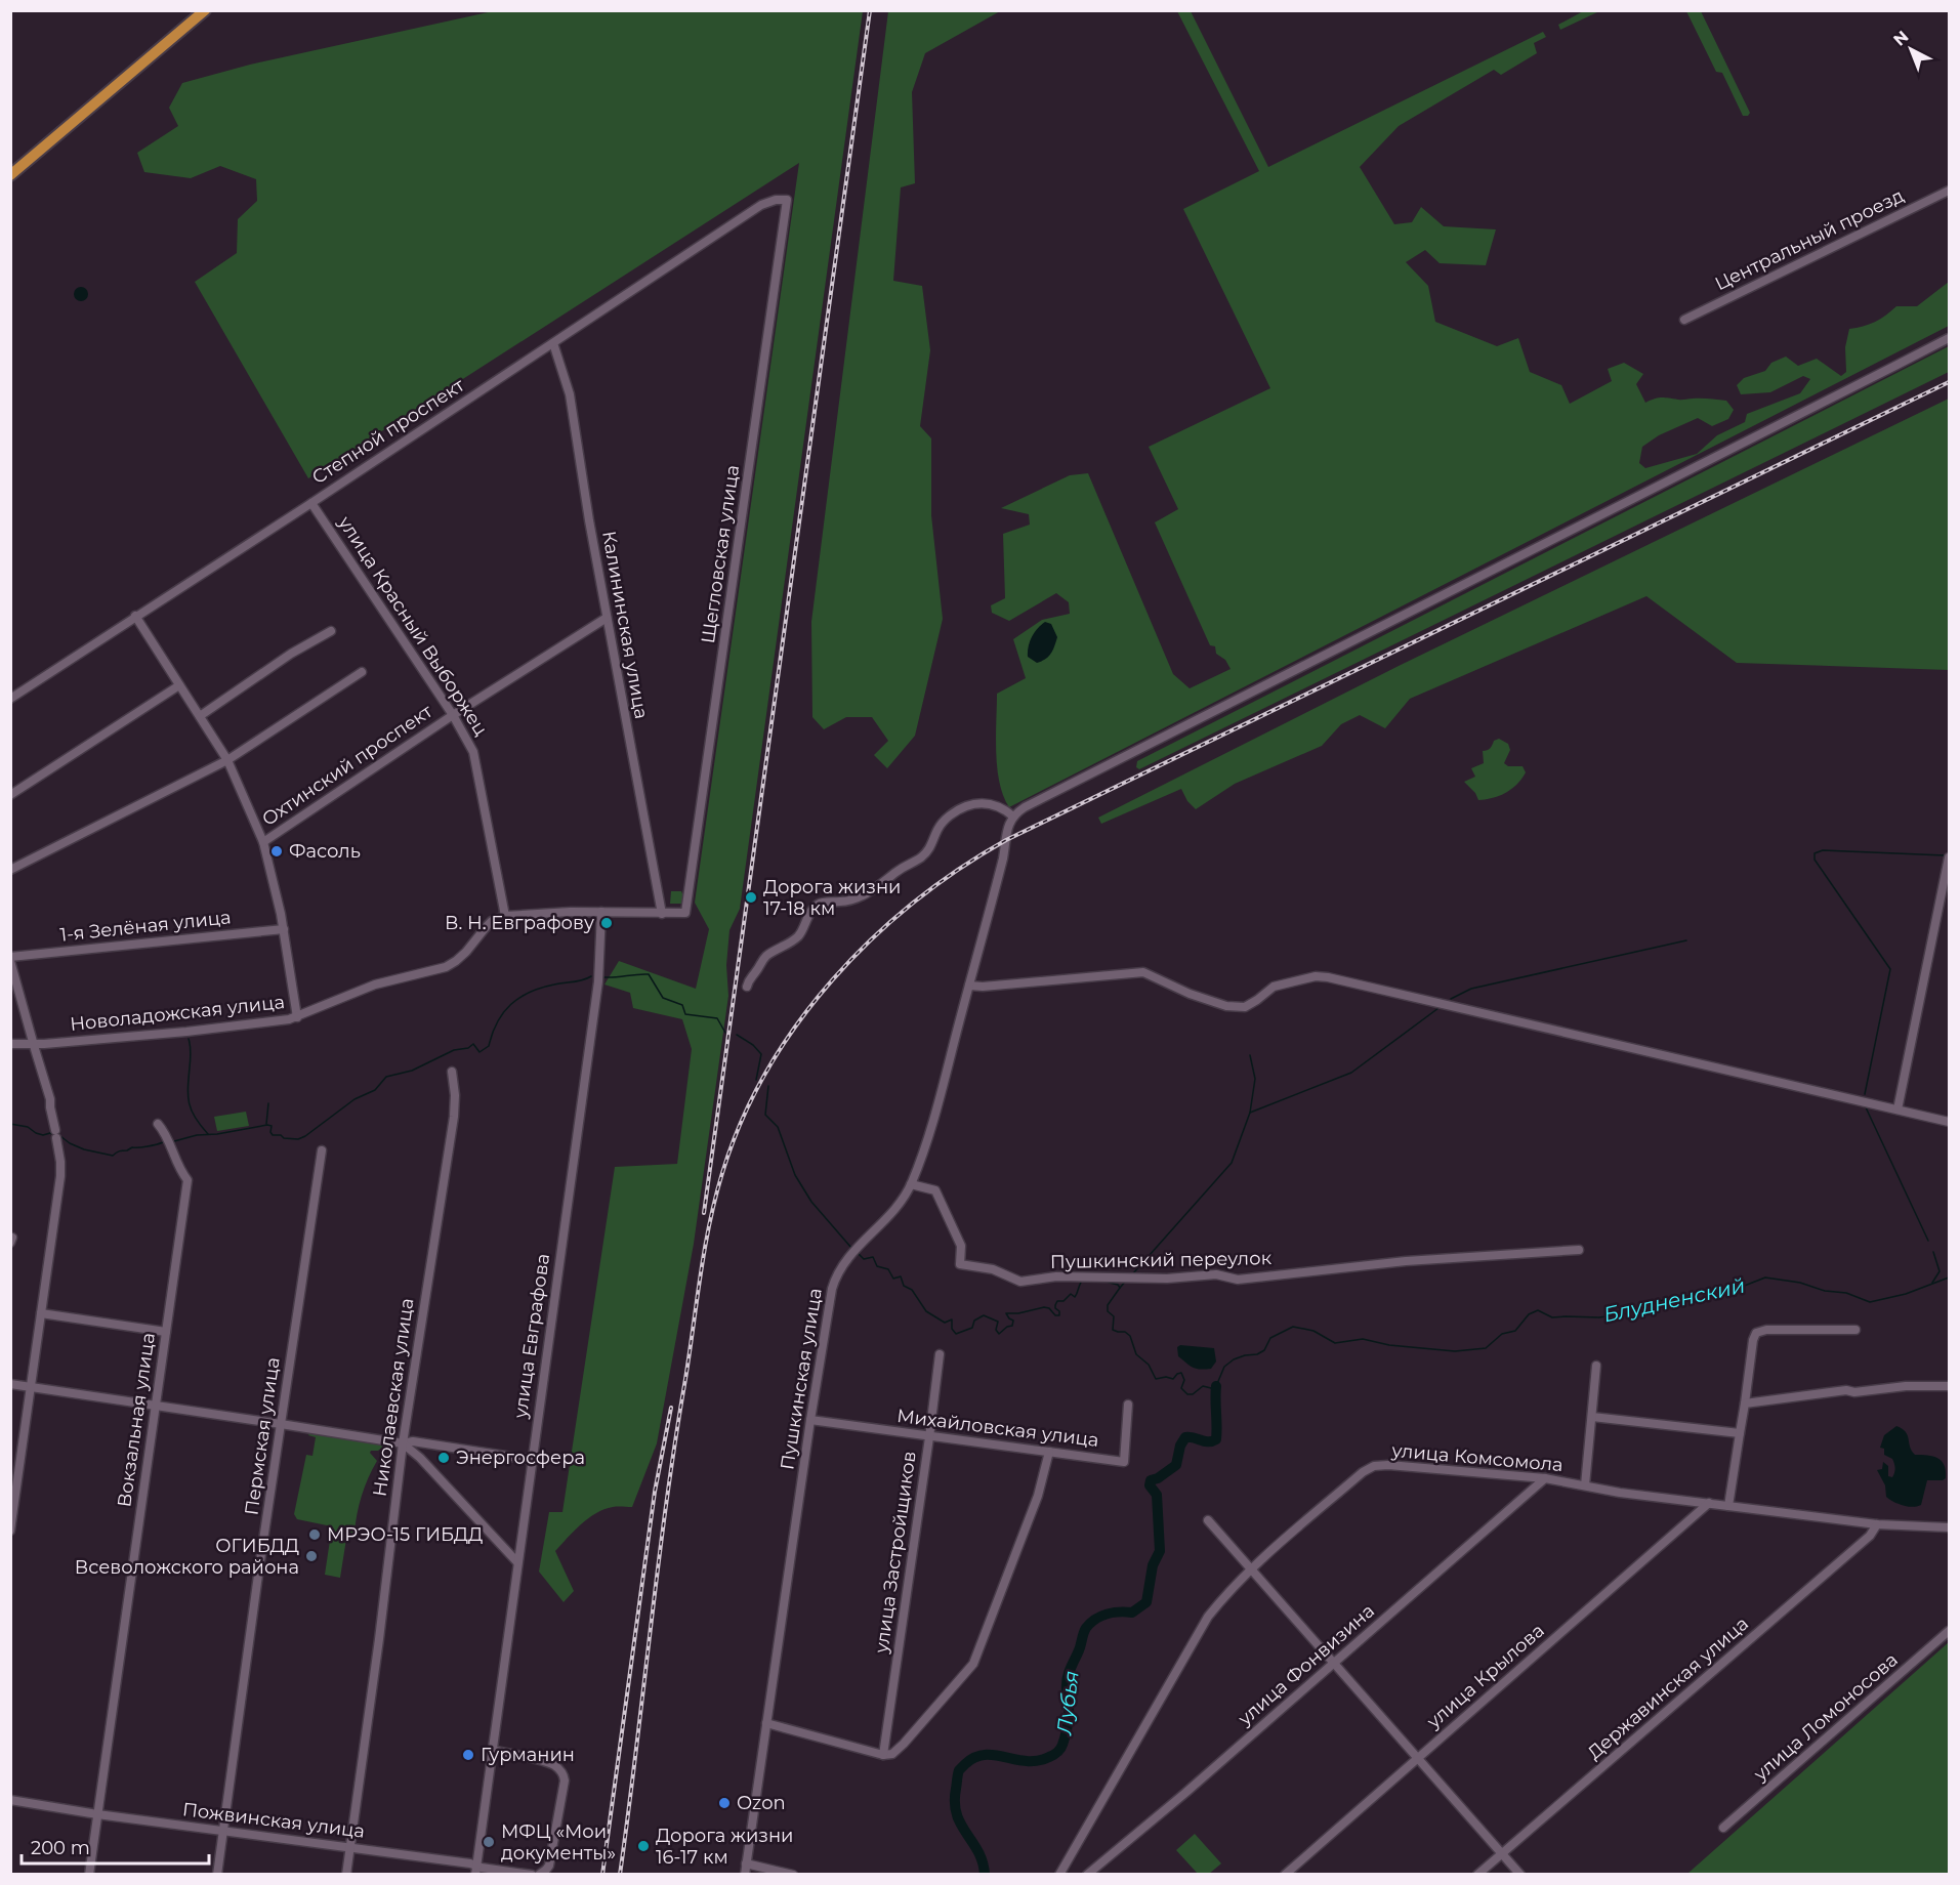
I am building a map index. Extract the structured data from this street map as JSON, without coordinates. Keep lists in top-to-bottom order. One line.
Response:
{"streets":{"street":["Центральный проезд","Степной проспект","Щегловская улица","Калининская улица","улица Красный Выборжец","Охтинский проспект","1-я Зелёная улица","Новоладожская улица","Пушкинский переулок","улица Евграфова","Пушкинская улица","Николаевская улица","Вокзальная улица","Михайловская улица","Пермская улица","улица Комсомола","улица Застройщиков","улица Фонвизина","улица Крылова","Державинская улица","улица Ломоносова","Пожвинская улица"]},"crossings":[["Степной проспект","Щегловская улица"],["Степной проспект","Калининская улица"],["Степной проспект","улица Красный Выборжец"],["Щегловская улица","Калининская улица"],["Калининская улица","Охтинский проспект"],["улица Красный Выборжец","Охтинский проспект"],["улица Красный Выборжец","Новоладожская улица"],["Пушкинский переулок","Пушкинская улица"],["улица Евграфова","Пожвинская улица"],["Пушкинская улица","Михайловская улица"],["Николаевская улица","Пожвинская улица"],["Вокзальная улица","Пожвинская улица"],["Михайловская улица","улица Застройщиков"],["Пермская улица","Пожвинская улица"],["улица Комсомола","улица Фонвизина"],["улица Комсомола","улица Крылова"],["улица Комсомола","Державинская улица"]],"water":["Блудненский","Лубья"],"places":["Фасоль","Дорога жизни 17-18 км","В. Н. Евграфову","Энергосфера","МРЭО-15 ГИБДД","ОГИБДД Всеволожского района","Гурманин","Ozon","МФЦ «Мои документы»","Дорога жизни 16-17 км"],"scale_bar":"200 m","north":"top left"}
